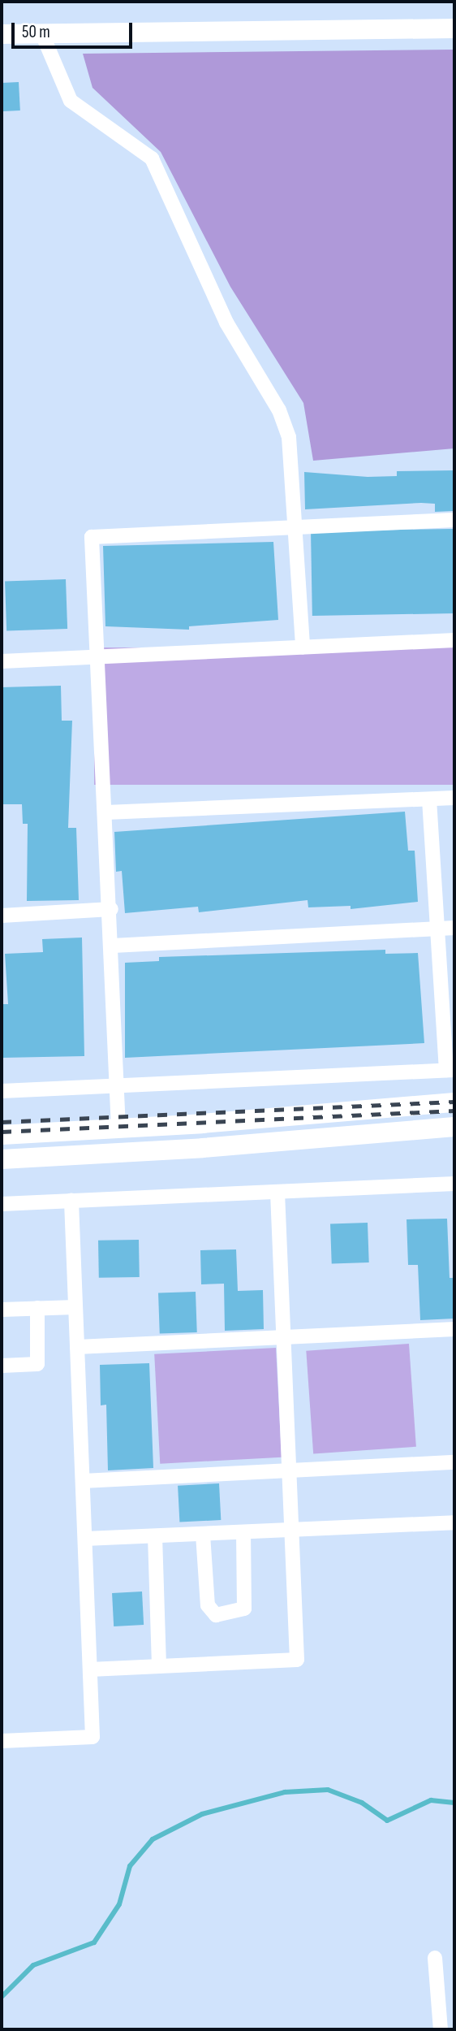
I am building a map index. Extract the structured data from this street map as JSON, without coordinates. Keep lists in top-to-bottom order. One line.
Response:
{"scale_bar":"50 m"}
